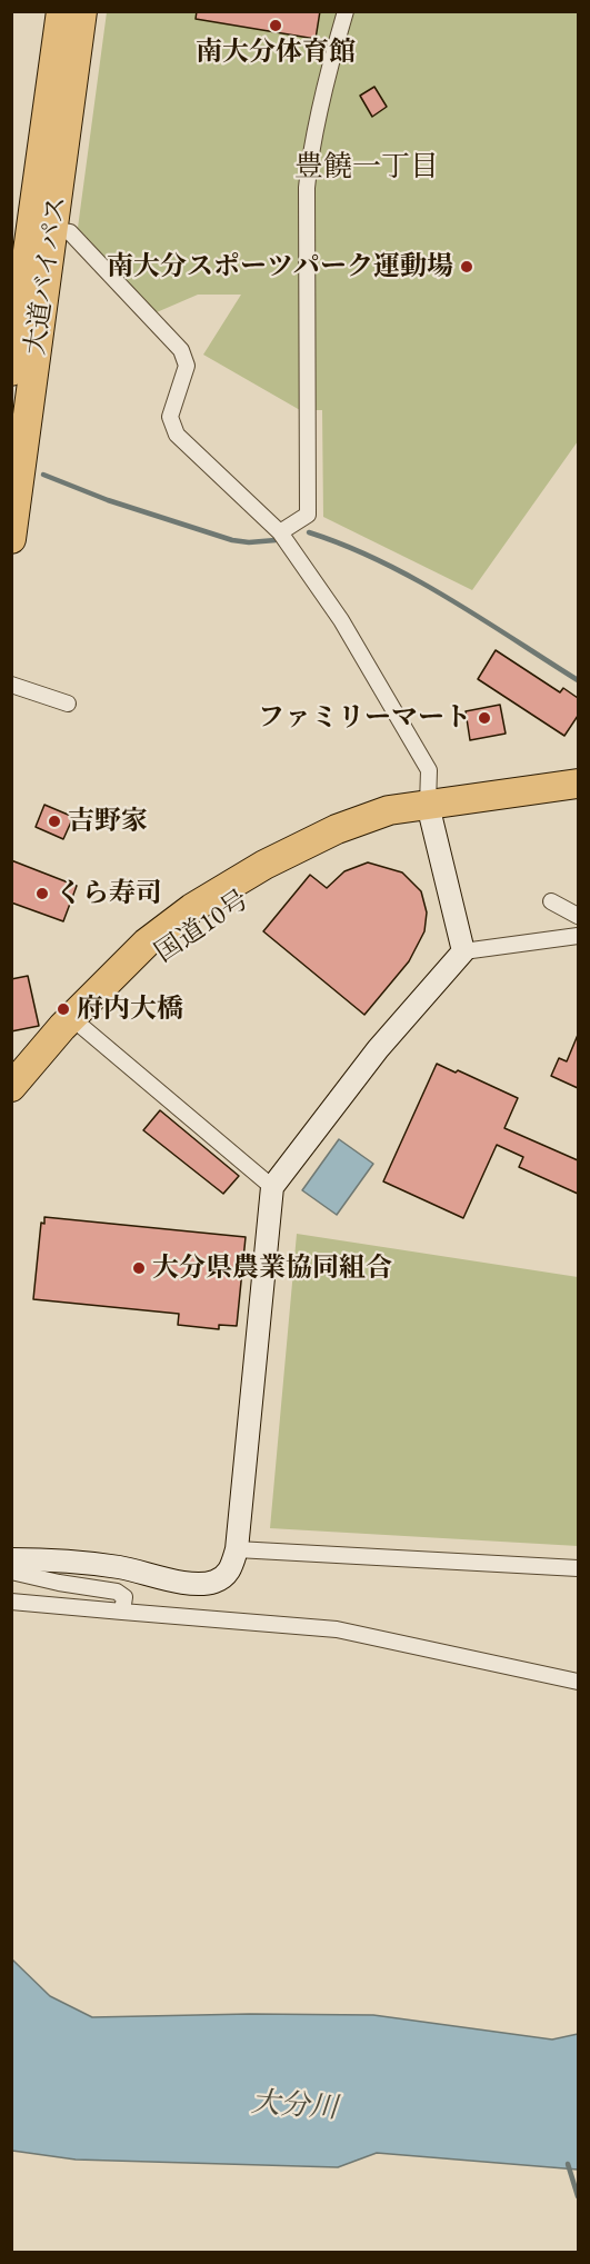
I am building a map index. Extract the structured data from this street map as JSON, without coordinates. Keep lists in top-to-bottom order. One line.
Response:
{"streets":{"highway":["大道バイパス","国道10号"]},"districts":["豊饒一丁目"],"water":["大分川"],"places":["南大分体育館","南大分スポーツパーク運動場","ファミリーマート","吉野家","くら寿司","府内大橋","大分県農業協同組合"]}
